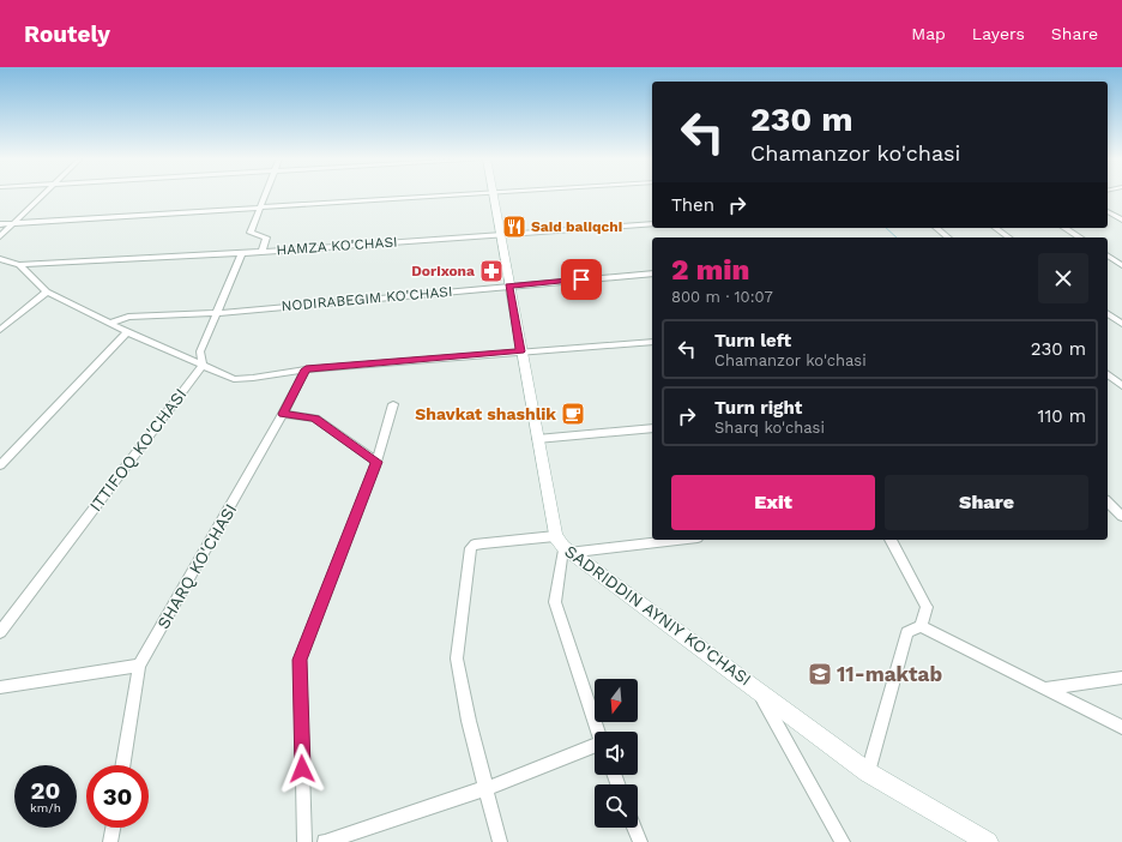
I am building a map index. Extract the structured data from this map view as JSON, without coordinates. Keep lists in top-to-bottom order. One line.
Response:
{"streets":{"street":["HAMZA KO'CHASI","NODIRABEGIM KO'CHASI","ITTIFOQ KO'CHASI","SHARQ KO'CHASI","SADRIDDIN AYNIY KO'CHASI"]},"crossings":[["HAMZA KO'CHASI","SADRIDDIN AYNIY KO'CHASI"],["NODIRABEGIM KO'CHASI","SADRIDDIN AYNIY KO'CHASI"]],"places":{"restaurant":["Said baliqchi"],"pharmacy":["Dorixona"],"cafe":["Shavkat shashlik"],"school or university":["11-maktab"]},"north":"bottom","page":{"header":"Routely","nav":["Map","Layers","Share"],"turn":["230 m","Chamanzor ko'chasi"],"then":"Then","heading":["2 min","800 m · 10:07"],"list":[{"name":"Turn left","note":"Chamanzor ko'chasi","value":"230 m"},{"name":"Turn right","note":"Sharq ko'chasi","value":"110 m"}],"buttons":["Exit","Share"],"speed":"20 km/h","limit":"30"}}
